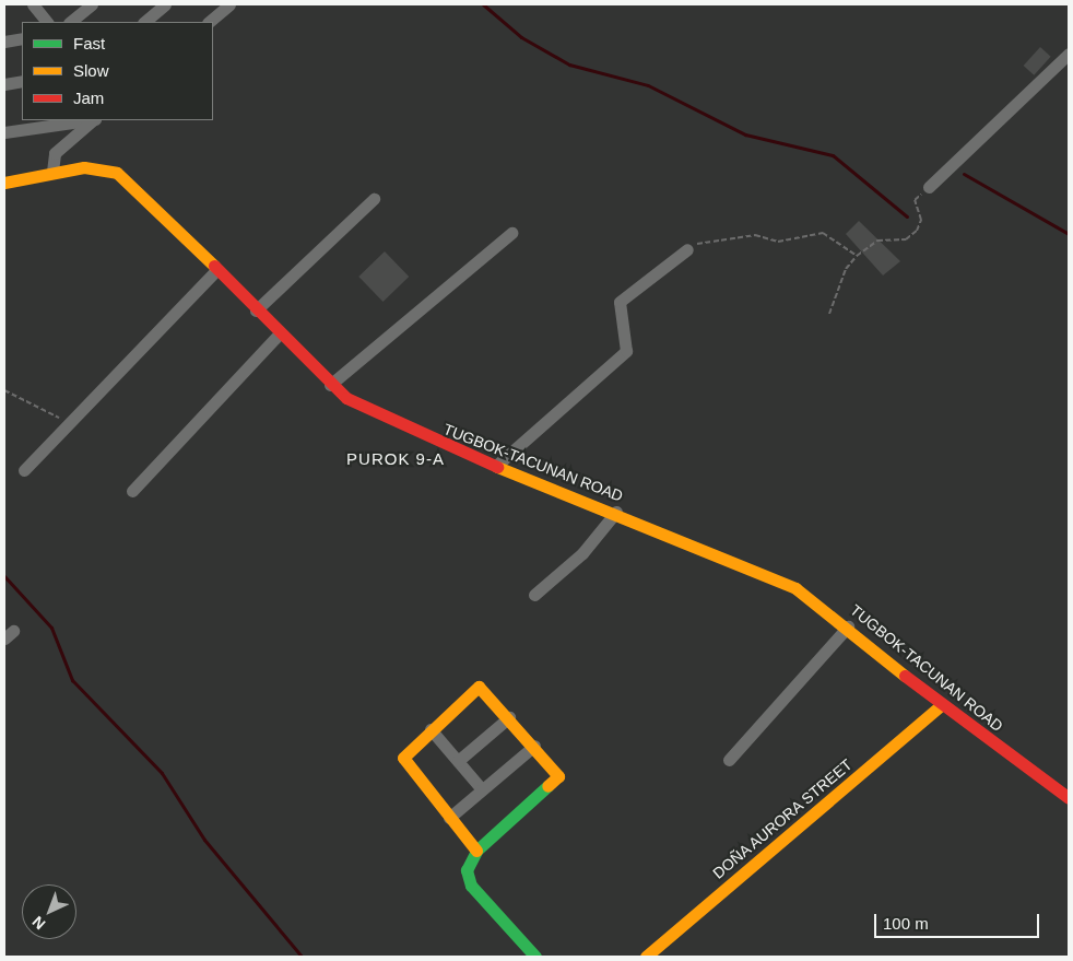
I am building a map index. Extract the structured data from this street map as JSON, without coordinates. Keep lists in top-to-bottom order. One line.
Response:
{"streets":{"street":["TUGBOK-TACUNAN ROAD","DOÑA AURORA STREET"]},"crossings":[["TUGBOK-TACUNAN ROAD","DOÑA AURORA STREET"]],"districts":["PUROK 9-A"],"legend":["Fast","Slow","Jam"],"scale_bar":"100 m","north":"bottom left"}
